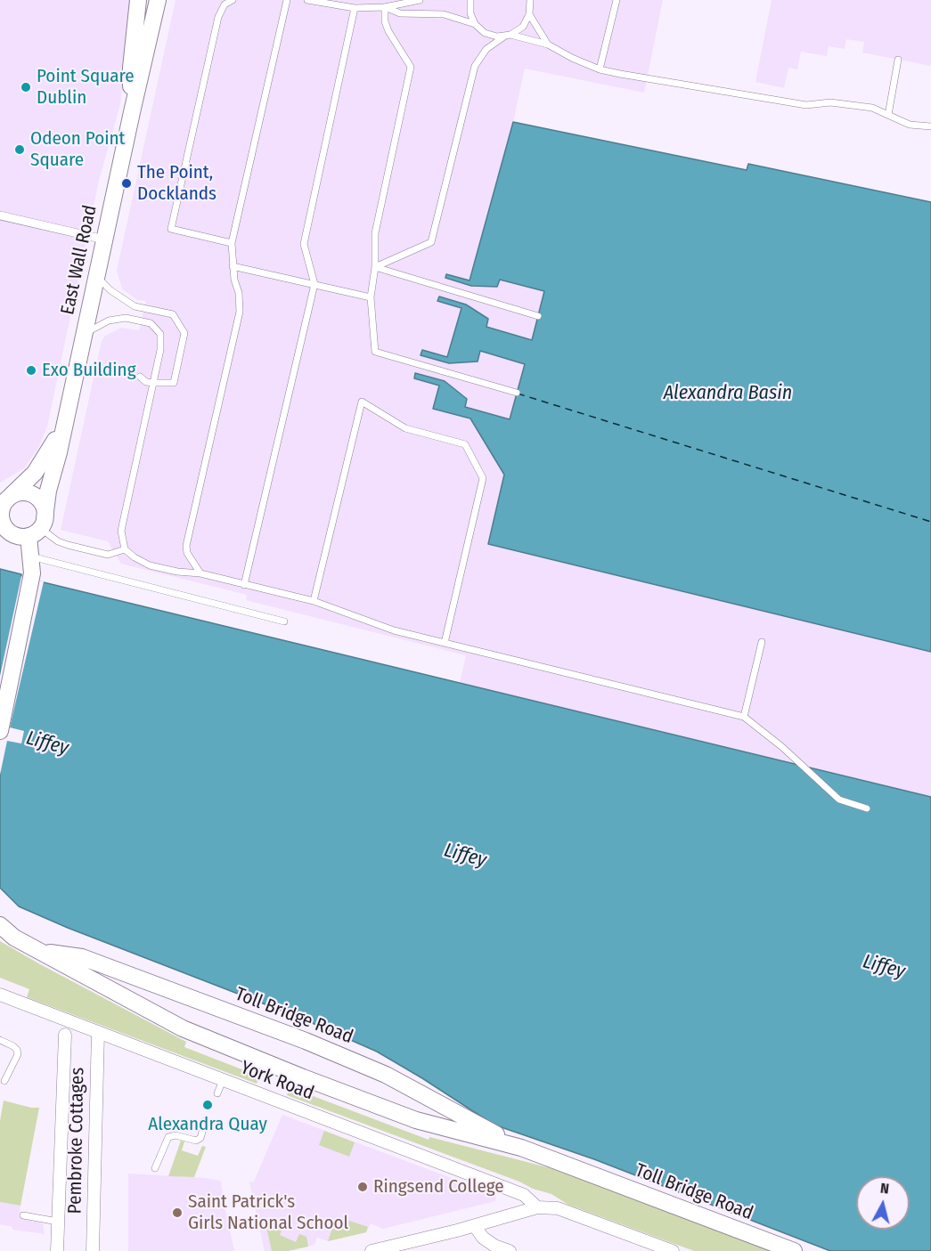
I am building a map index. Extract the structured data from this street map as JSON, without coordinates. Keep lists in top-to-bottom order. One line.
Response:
{"streets":{"main road":["East Wall Road","Toll Bridge Road"],"street":["York Road","Pembroke Cottages"]},"crossings":[["York Road","Pembroke Cottages"]],"water":["Alexandra Basin","Liffey"],"places":["Point Square Dublin","Odeon Point Square","The Point, Docklands","Exo Building","Alexandra Quay","Ringsend College","Saint Patrick's Girls National School"],"north":"top"}
